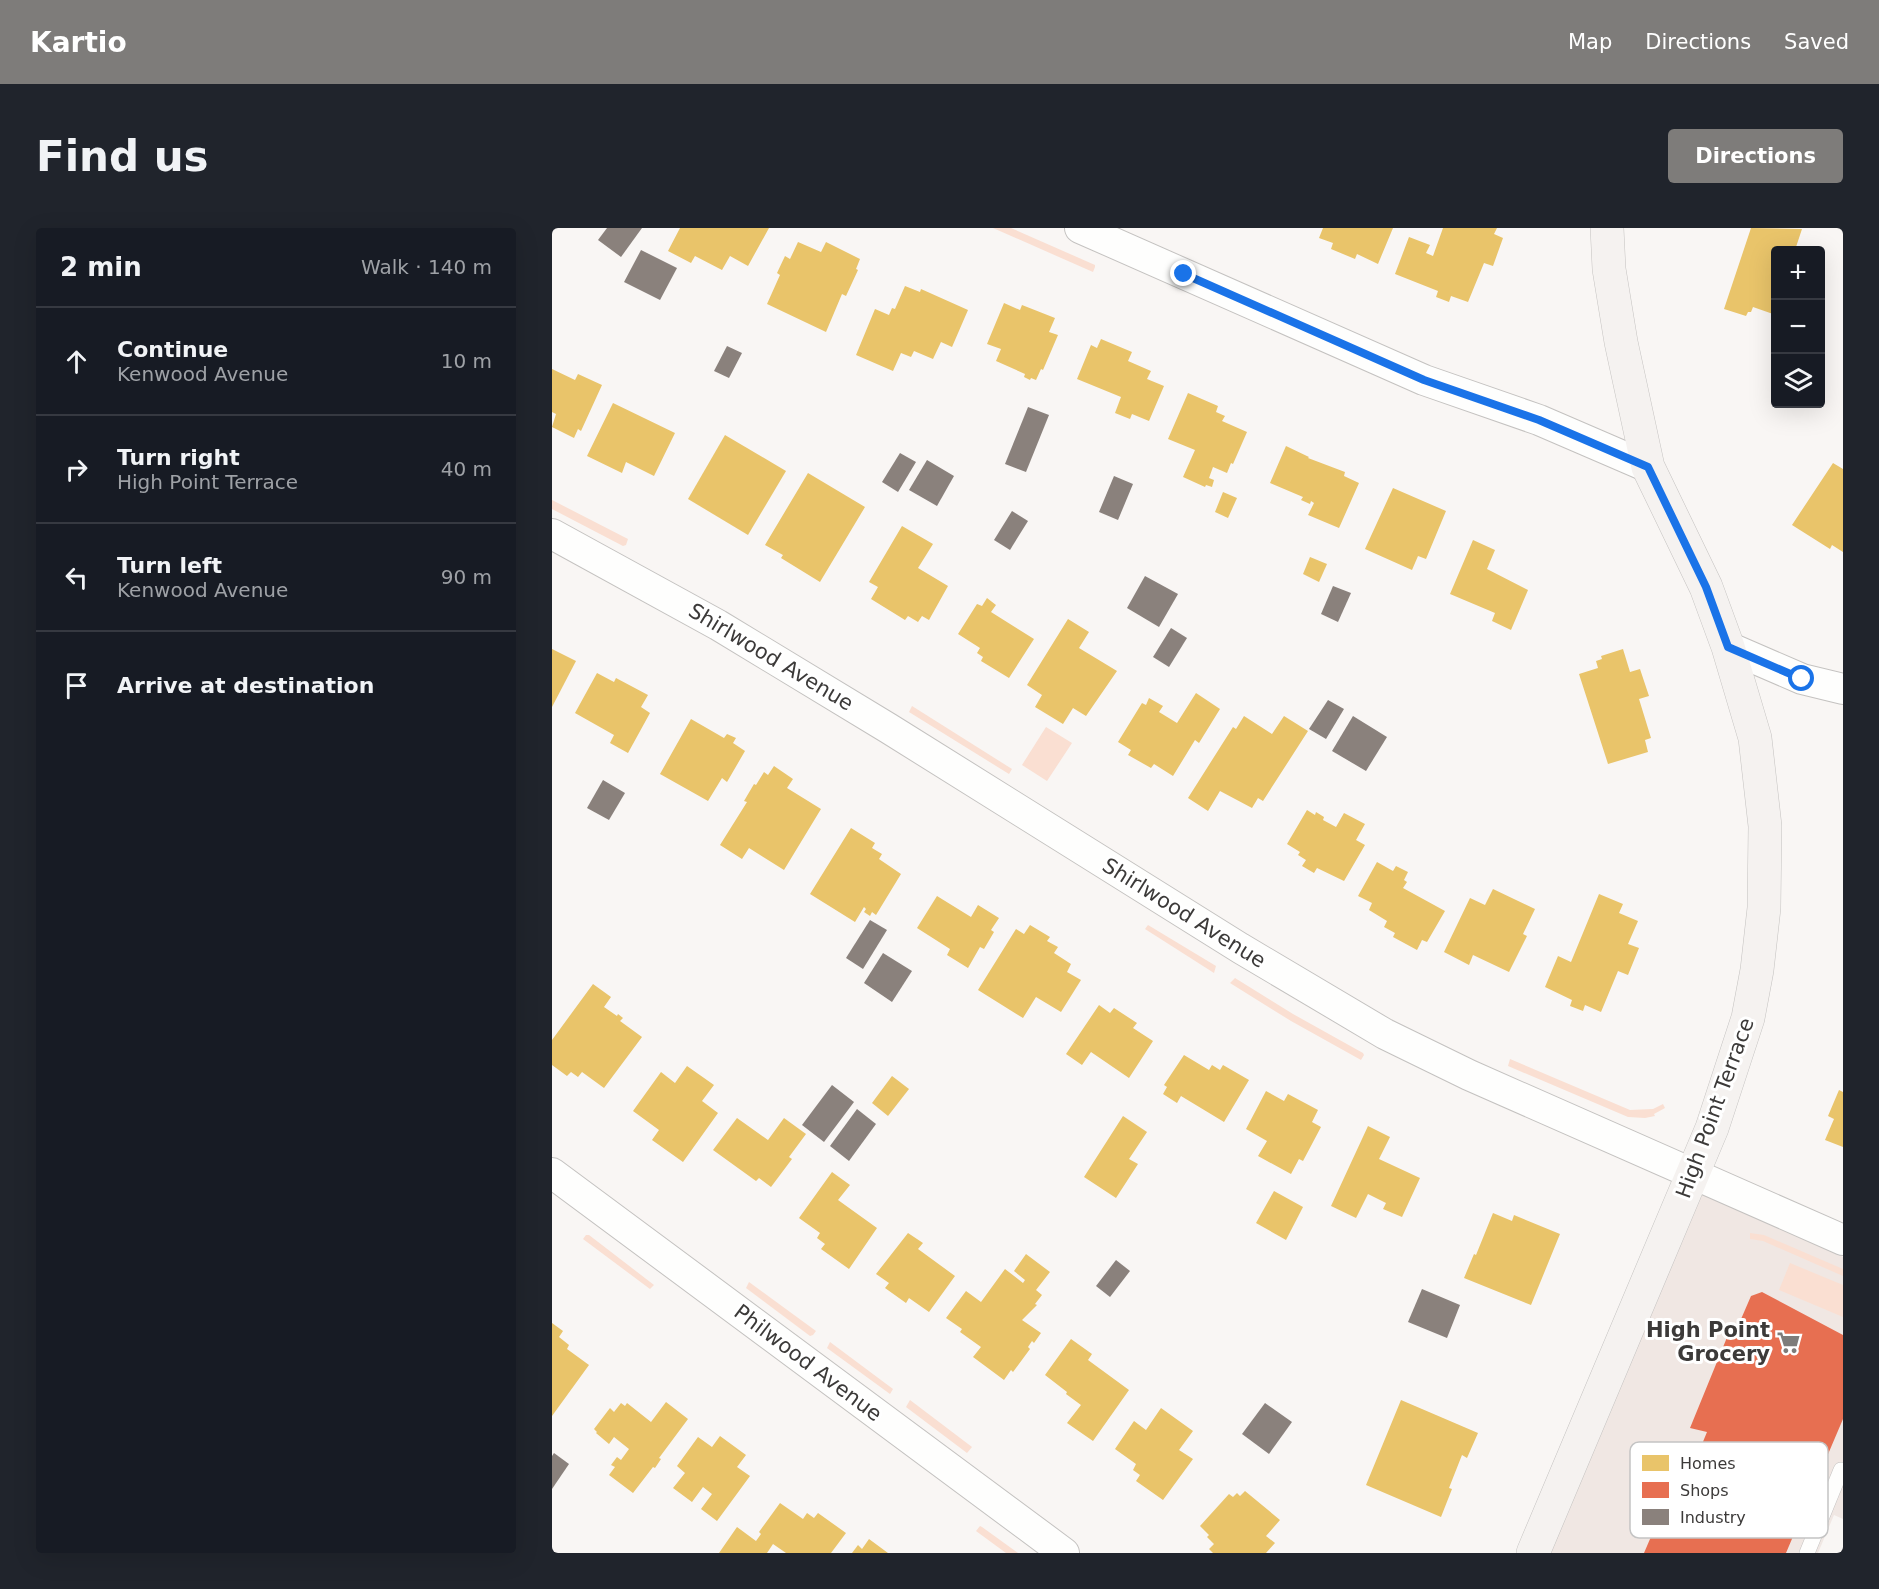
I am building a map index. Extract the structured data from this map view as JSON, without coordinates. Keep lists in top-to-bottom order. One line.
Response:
{"streets":{"street":["Shirlwood Avenue","High Point Terrace","Philwood Avenue"]},"crossings":[["Shirlwood Avenue","High Point Terrace"]],"places":{"supermarket":["High Point Grocery"]},"legend":["Homes","Shops","Industry"],"page":{"header":"Kartio","nav":["Map","Directions","Saved"],"buttons":"Directions","title":"Find us","heading":["2 min","Walk · 140 m"],"map_buttons":["+","−"],"list":[["Continue","Kenwood Avenue","10 m"],["Turn right","High Point Terrace","40 m"],["Turn left","Kenwood Avenue","90 m"],"Arrive at destination"]}}
